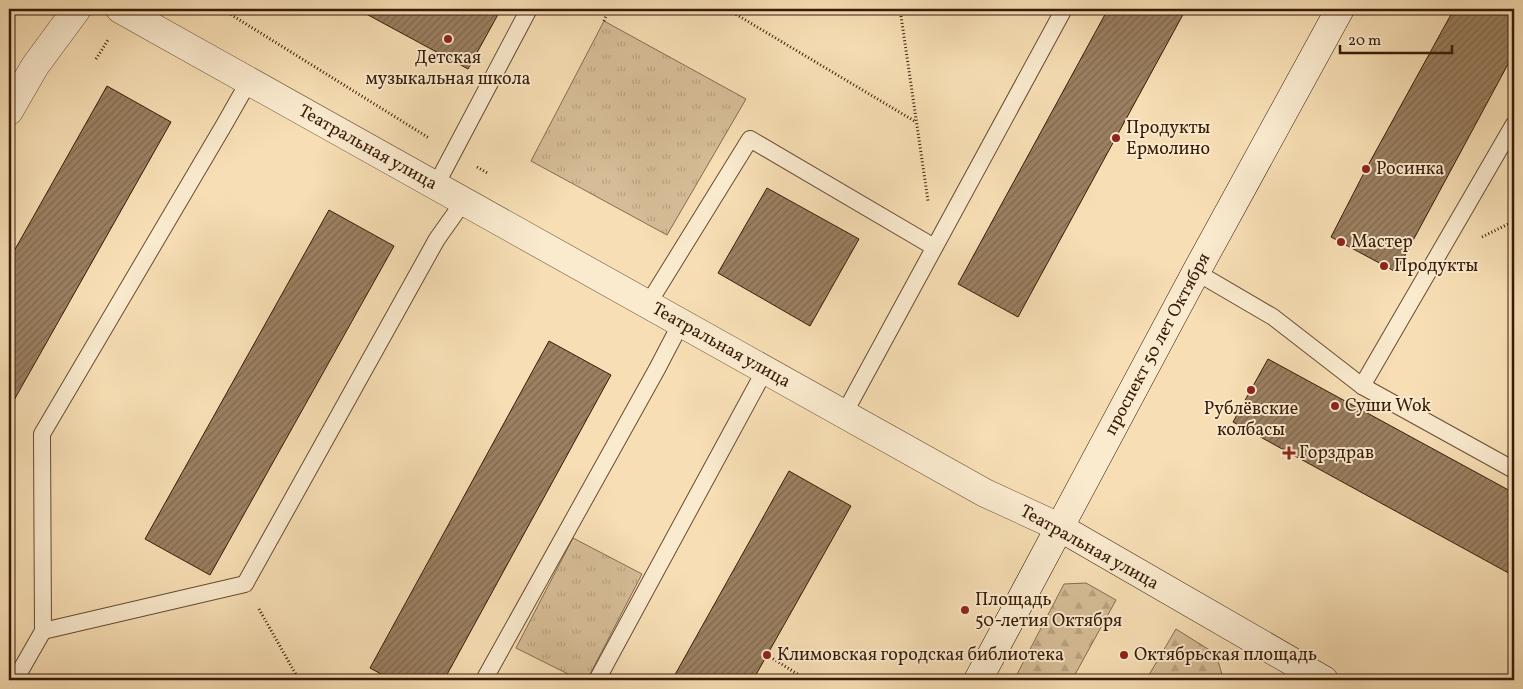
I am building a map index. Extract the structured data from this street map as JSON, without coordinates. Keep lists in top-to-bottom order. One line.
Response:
{"streets":{"street":["Театральная улица","проспект 50 лет Октября"]},"crossings":[["Театральная улица","проспект 50 лет Октября"]],"places":{"other":["Детская музыкальная школа","Продукты Ермолино","Росинка","Мастер","Продукты","Рублёвские колбасы","Суши Wok","Площадь 50-летия Октября","Климовская городская библиотека","Октябрьская площадь"],"health":["Горздрав"]},"scale_bar":"20 m"}
